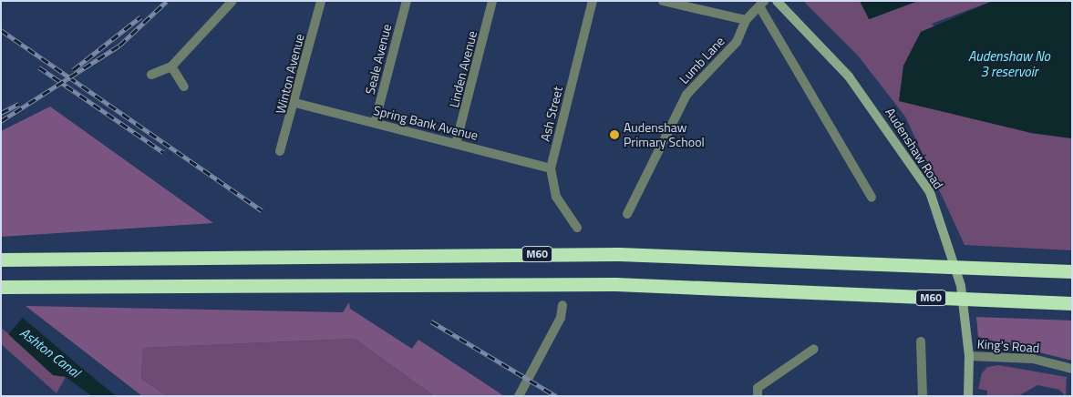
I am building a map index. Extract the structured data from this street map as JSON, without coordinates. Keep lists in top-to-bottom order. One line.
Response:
{"streets":{"highway":["M60"],"main road":["Audenshaw Road"],"street":["Seale Avenue","Lumb Lane","Linden Avenue","Winton Avenue","Ash Street","Spring Bank Avenue","King's Road"]},"crossings":[["Seale Avenue","Spring Bank Avenue"],["Linden Avenue","Spring Bank Avenue"],["Winton Avenue","Spring Bank Avenue"],["Ash Street","Spring Bank Avenue"],["Audenshaw Road","King's Road"]],"water":["Audenshaw No 3 reservoir","Ashton Canal"],"places":["Audenshaw Primary School"]}
